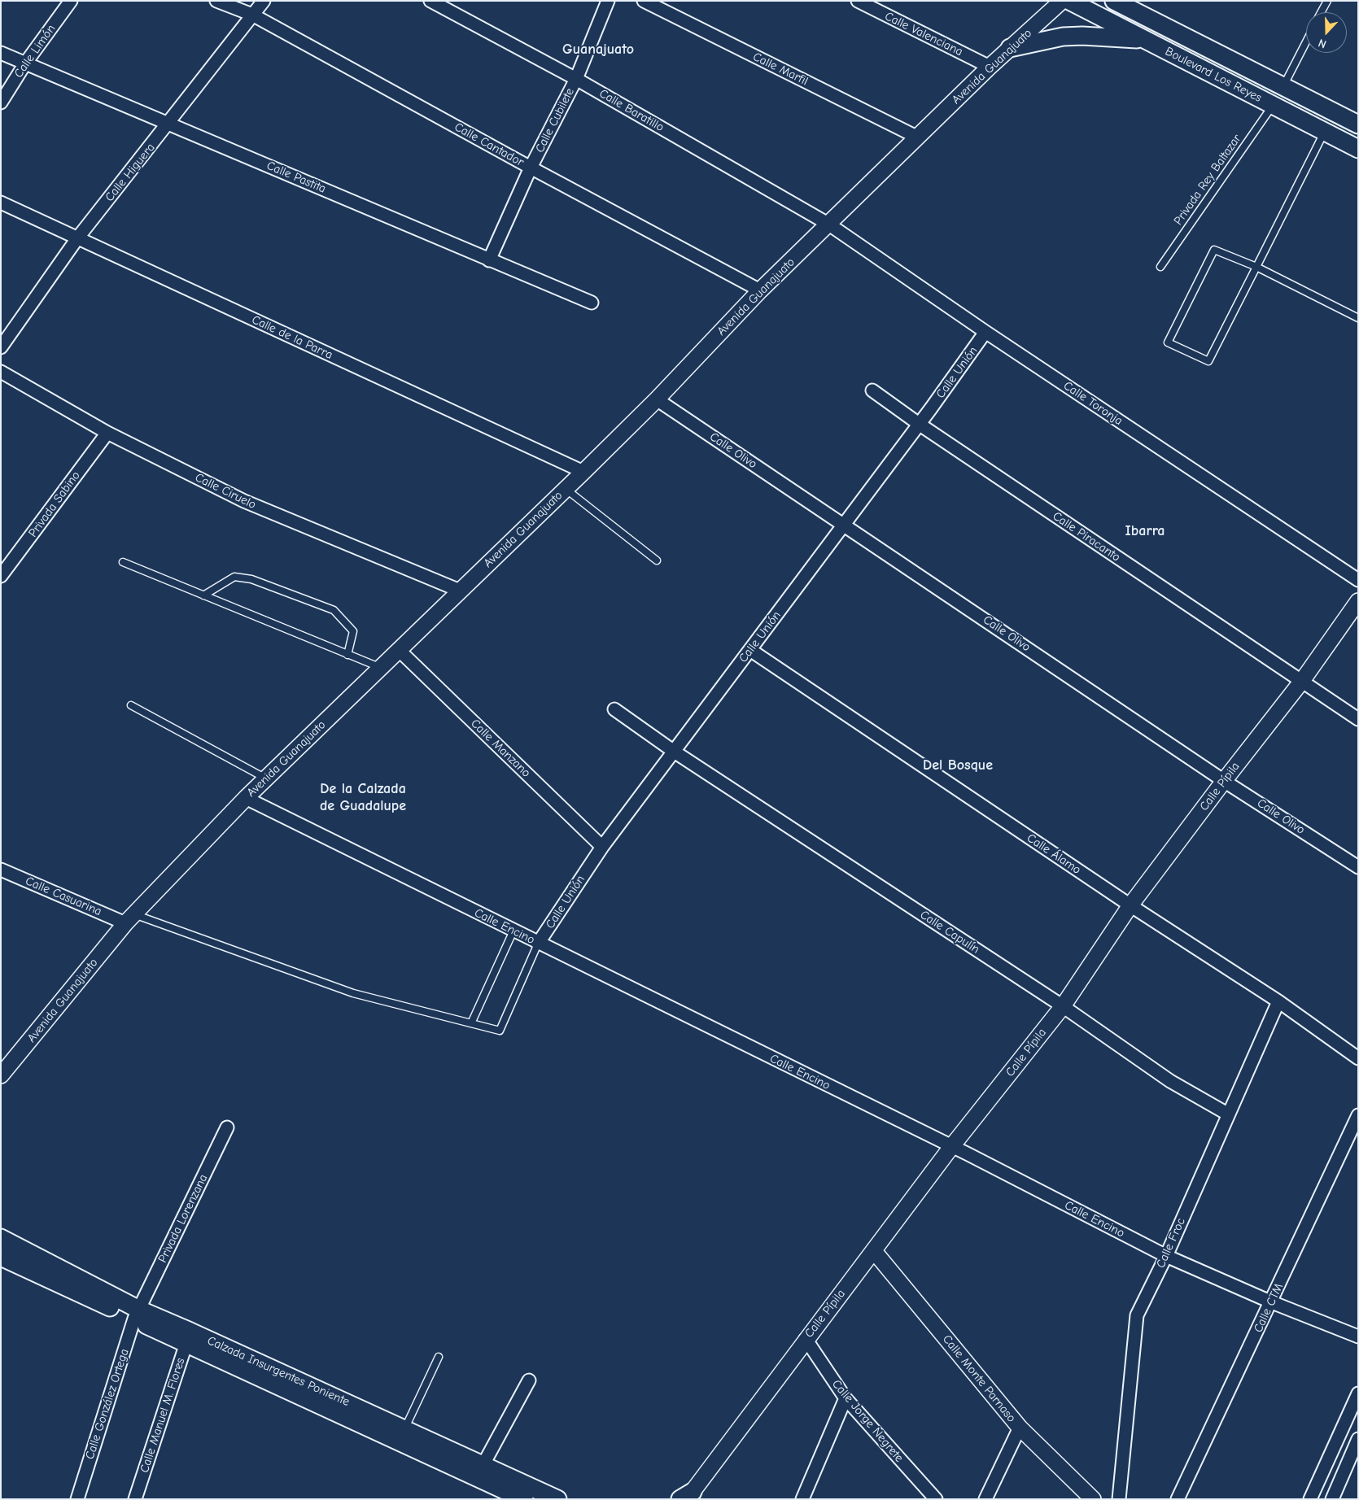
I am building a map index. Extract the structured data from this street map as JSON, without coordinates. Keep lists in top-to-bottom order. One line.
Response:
{"streets":{"main road":["Boulevard Los Reyes","Calzada Insurgentes Poniente"],"street":["Calle Valenciana","Calle Limón","Avenida Guanajuato","Calle Marfil","Calle Baratillo","Calle Cubilete","Calle Cantador","Calle Higuera","Calle Pastita","Calle de la Parra","Calle Unión","Calle Toronja","Calle Olivo","Calle Ciruelo","Privada Sabino","Calle Piracanto","Calle Manzano","Calle Pípila","Calle Álamo","Calle Casuarina","Calle Encino","Calle Capulín","Privada Lorenzana","Calle Froc","Calle CTM","Calle Monte Parnaso","Calle González Ortega","Calle Manuel M. Flores","Calle Jorge Negrete"],"lane":["Privada Rey Baltazar"]},"crossings":[["Calle Valenciana","Avenida Guanajuato"],["Calle Limón","Calle Pastita"],["Avenida Guanajuato","Calle Marfil"],["Avenida Guanajuato","Calle Baratillo"],["Avenida Guanajuato","Calle Cantador"],["Avenida Guanajuato","Calle de la Parra"],["Avenida Guanajuato","Calle Toronja"],["Avenida Guanajuato","Calle Olivo"],["Avenida Guanajuato","Calle Ciruelo"],["Avenida Guanajuato","Calle Manzano"],["Avenida Guanajuato","Calle Casuarina"],["Avenida Guanajuato","Calle Encino"],["Boulevard Los Reyes","Privada Rey Baltazar"],["Calle Baratillo","Calle Cubilete"],["Calle Baratillo","Calle Toronja"],["Calle Cubilete","Calle Cantador"],["Calle Cubilete","Calle Pastita"],["Calle Cantador","Calle Higuera"],["Calle Higuera","Calle Pastita"],["Calle Higuera","Calle de la Parra"],["Calle Unión","Calle Toronja"],["Calle Unión","Calle Olivo"],["Calle Unión","Calle Piracanto"],["Calle Unión","Calle Manzano"],["Calle Unión","Calle Álamo"],["Calle Unión","Calle Encino"],["Calle Unión","Calle Capulín"],["Calle Olivo","Calle Pípila"],["Calle Ciruelo","Privada Sabino"],["Calle Piracanto","Calle Pípila"],["Calle Pípila","Calle Álamo"],["Calle Pípila","Calle Encino"],["Calle Pípila","Calle Capulín"],["Calle Pípila","Calle Monte Parnaso"],["Calle Pípila","Calle Jorge Negrete"],["Calle Álamo","Calle Froc"],["Calle Encino","Calle Froc"],["Calle Encino","Calle CTM"],["Calle Capulín","Calle Froc"],["Privada Lorenzana","Calzada Insurgentes Poniente"],["Privada Lorenzana","Calle González Ortega"],["Calzada Insurgentes Poniente","Calle González Ortega"],["Calzada Insurgentes Poniente","Calle Manuel M. Flores"]],"districts":["Guanajuato","Ibarra","Del Bosque","De la Calzada de Guadalupe"],"north":"bottom"}
